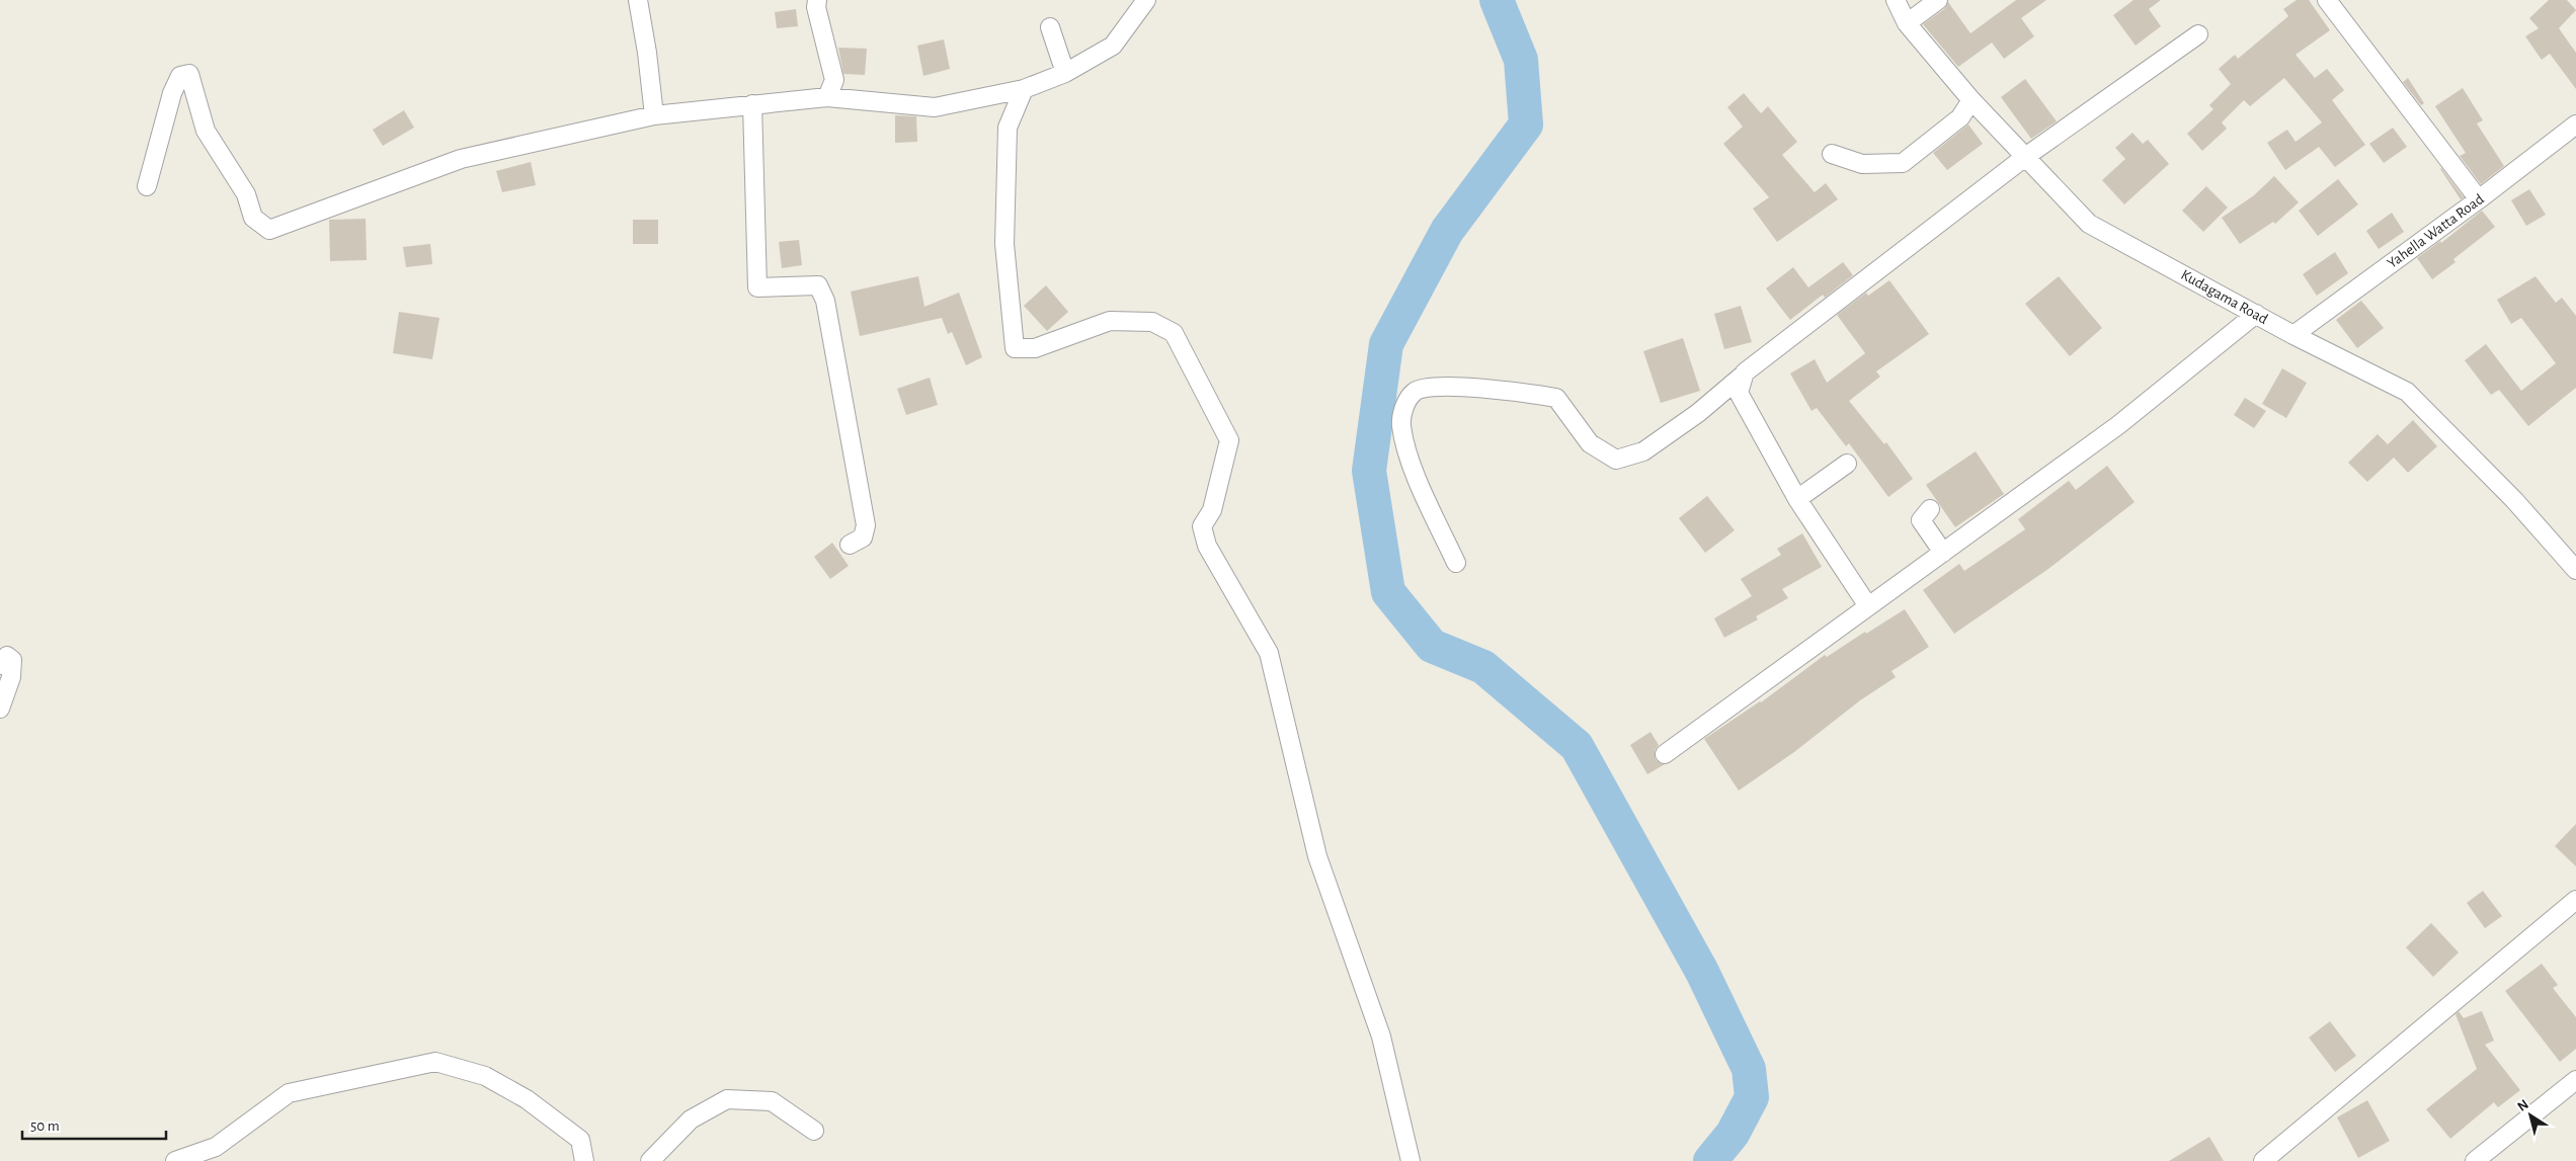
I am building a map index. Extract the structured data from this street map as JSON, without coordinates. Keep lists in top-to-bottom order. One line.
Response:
{"streets":{"street":["Yahella Watta Road","Kudagama Road"]},"crossings":[["Yahella Watta Road","Kudagama Road"]],"scale_bar":"50 m","north":"top left"}
